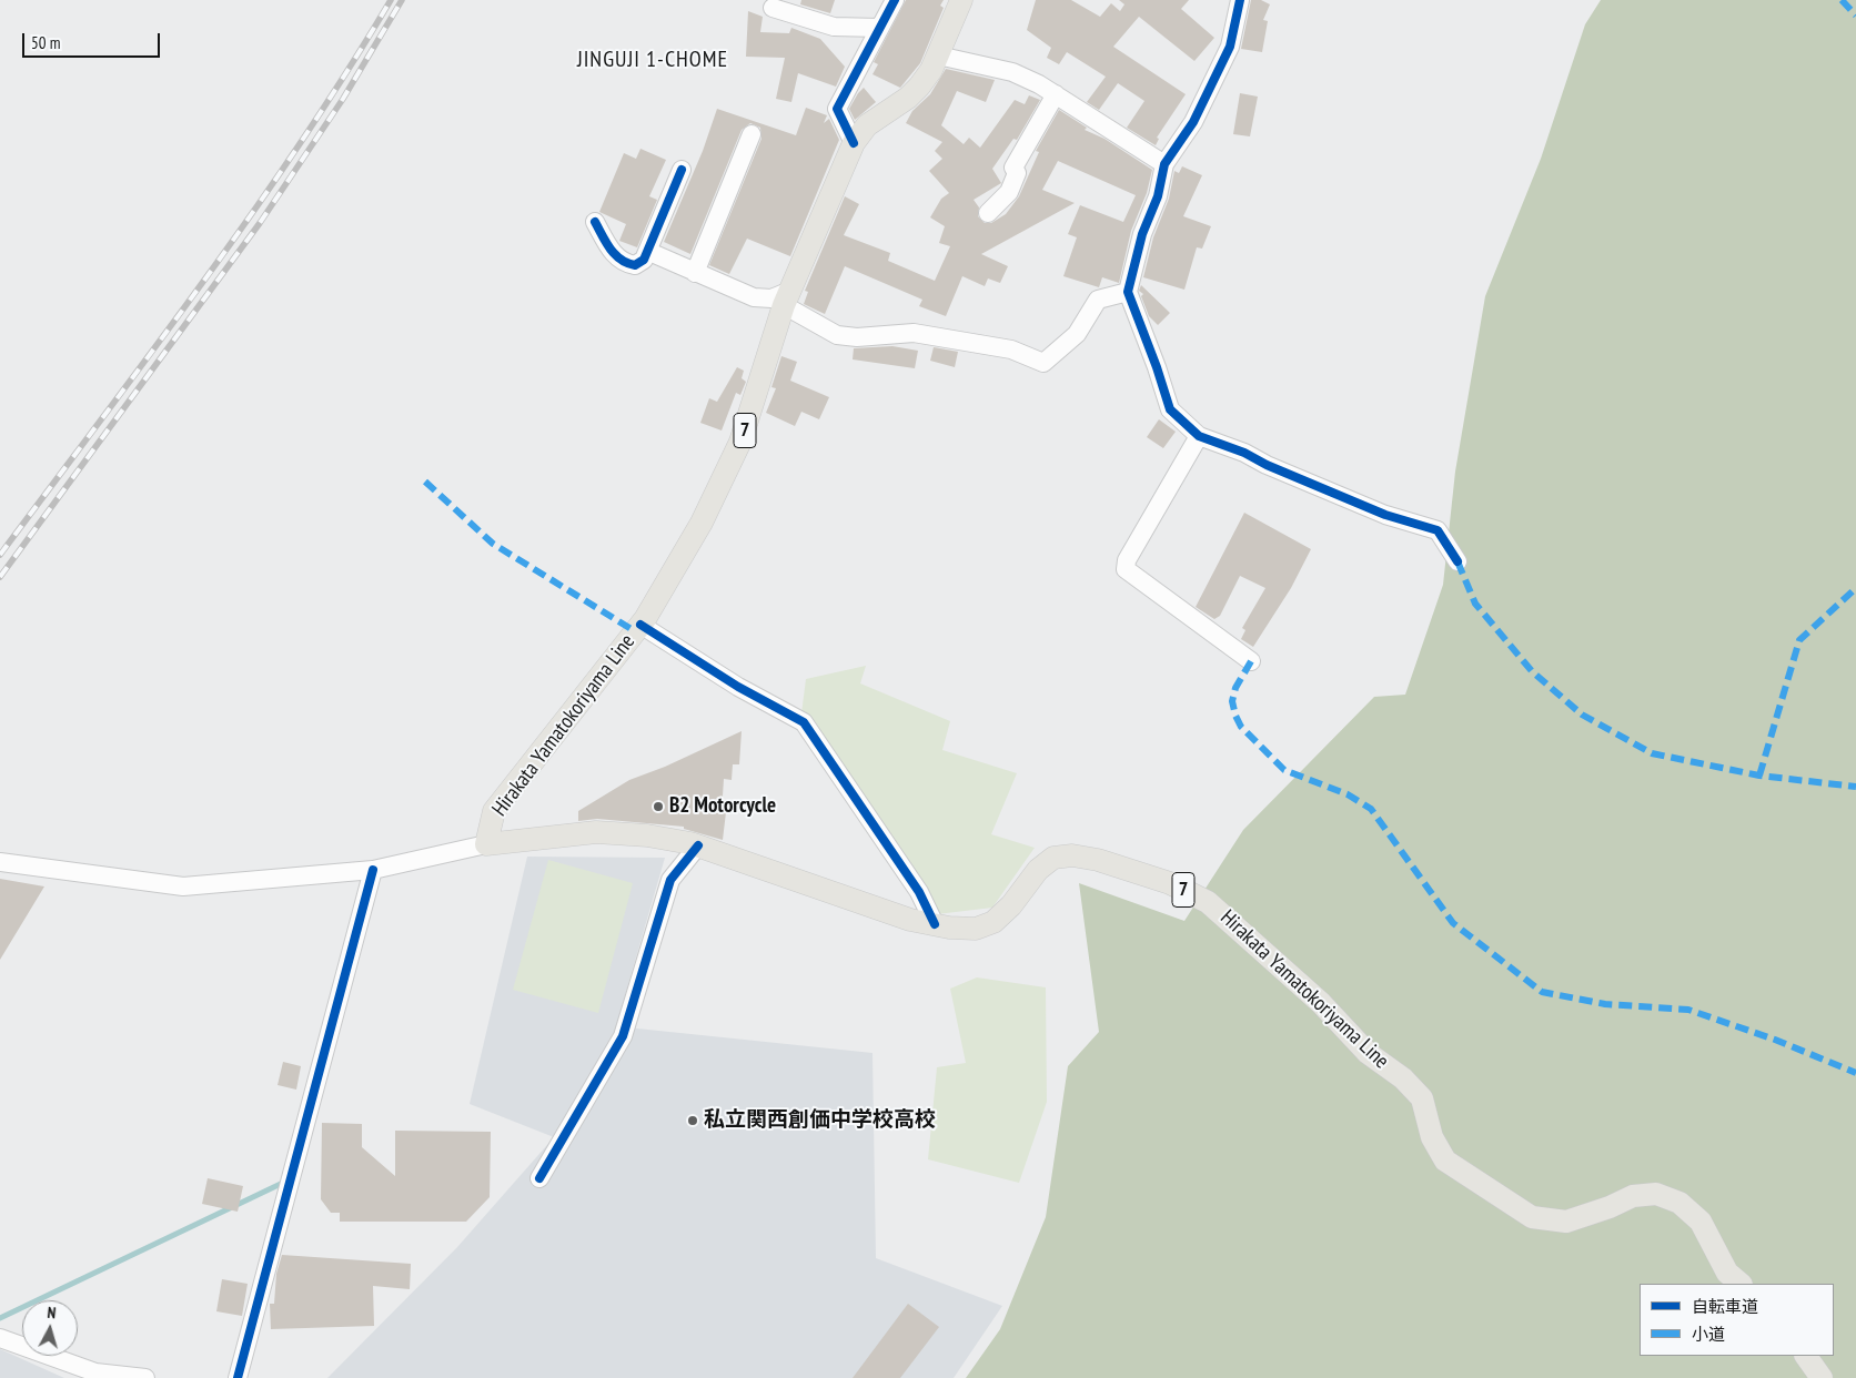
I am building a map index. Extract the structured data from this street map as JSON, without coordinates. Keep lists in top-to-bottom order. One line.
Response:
{"streets":{"main road":["7","Hirakata Yamatokoriyama Line"]},"districts":["JINGUJI 1-CHOME"],"places":["B2 Motorcycle","私立関西創価中学校高校"],"legend":["自転車道","小道"],"scale_bar":"50 m","north":"top"}
